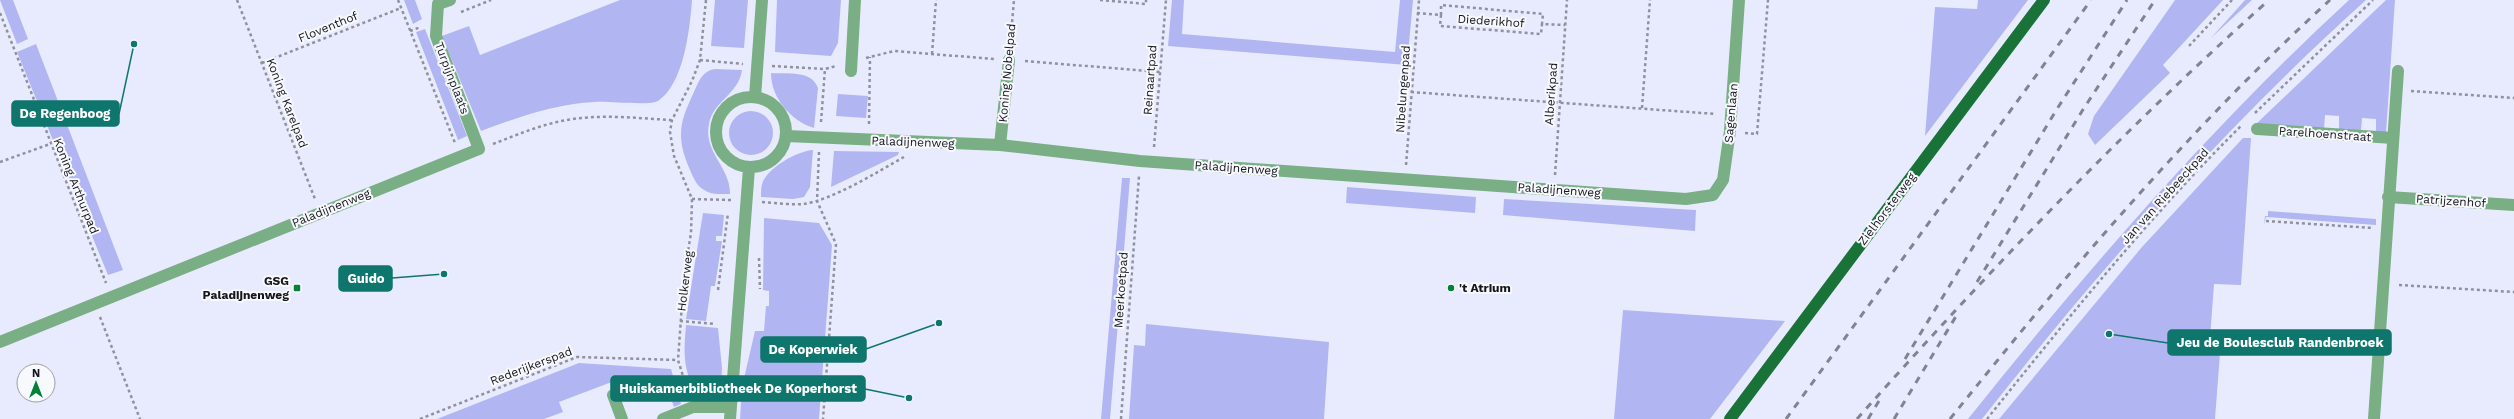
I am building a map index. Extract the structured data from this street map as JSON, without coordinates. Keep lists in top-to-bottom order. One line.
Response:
{"streets":{"main road":["Zielhorsterweg"],"street":["Koning Nobelpad","Turpijnplaats","Sagenlaan","Parelhoenstraat","Paladijnenweg","Patrijzenhof"],"path":["Diederikhof","Floventhof","Reinaartpad","Nibelungenpad","Alberikpad","Koning Karelpad","Koning Arthurpad","Jan van Riebeeckpad","Holkerweg","Meerkoetpad","Rederijkerspad"]},"crossings":[["Diederikhof","Nibelungenpad"],["Diederikhof","Alberikpad"],["Floventhof","Koning Karelpad"],["Koning Nobelpad","Paladijnenweg"],["Turpijnplaats","Paladijnenweg"],["Reinaartpad","Paladijnenweg"],["Nibelungenpad","Paladijnenweg"],["Alberikpad","Paladijnenweg"],["Koning Karelpad","Paladijnenweg"],["Sagenlaan","Paladijnenweg"],["Paladijnenweg","Koning Arthurpad"],["Paladijnenweg","Meerkoetpad"],["Holkerweg","Rederijkerspad"]],"places":{"other":["De Regenboog","Guido","'t Atrium","De Koperwiek","Jeu de Boulesclub Randenbroek","Huiskamerbibliotheek De Koperhorst"],"transit":["GSG Paladijnenweg"]},"north":"top"}
